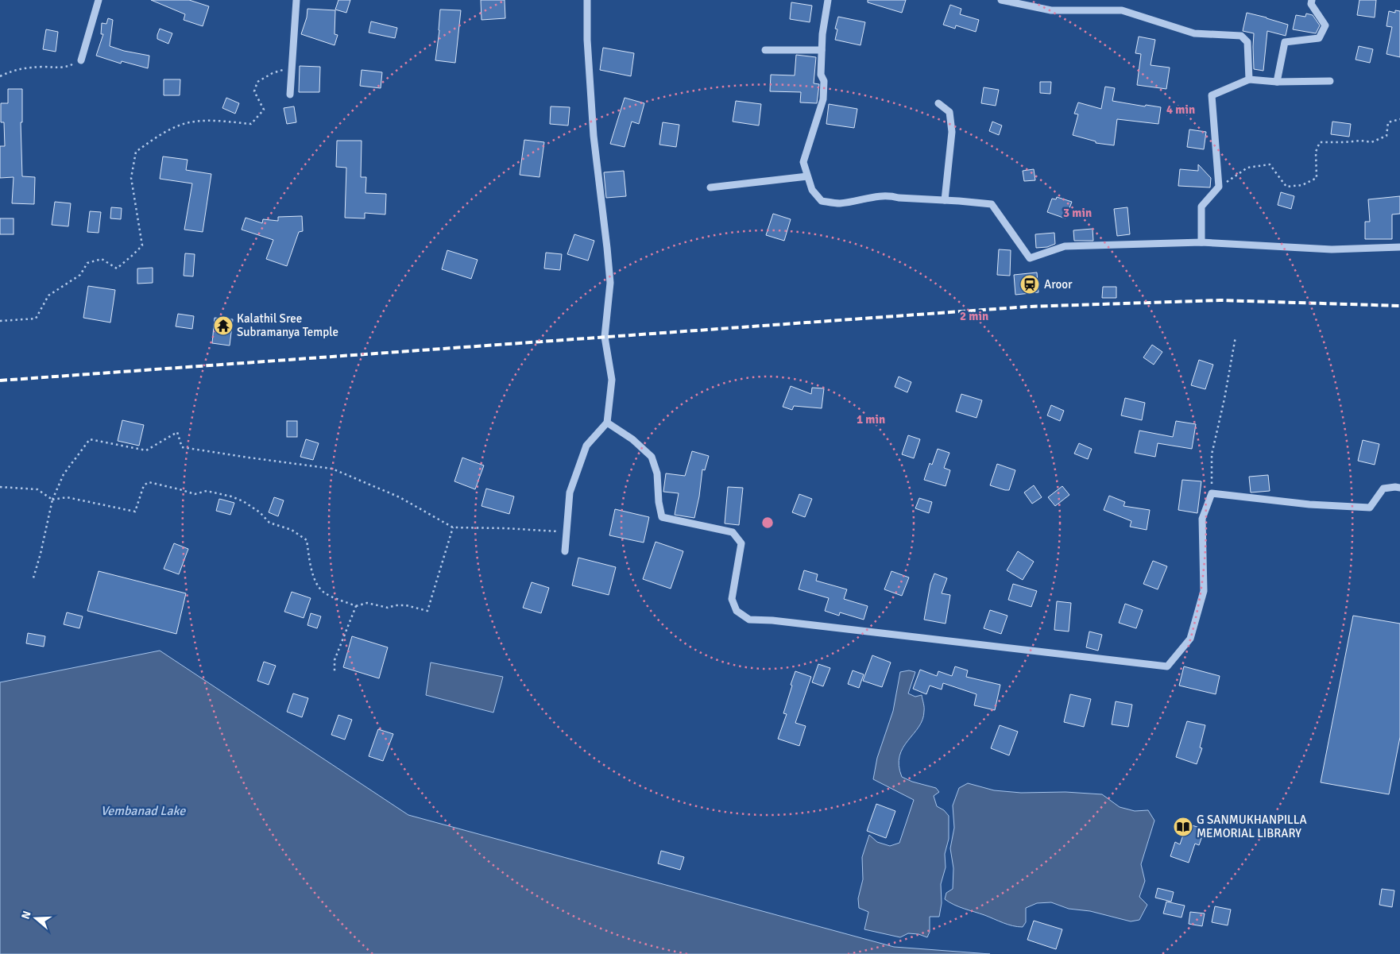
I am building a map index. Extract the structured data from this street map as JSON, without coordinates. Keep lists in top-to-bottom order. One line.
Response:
{"water":["Vembanad Lake"],"places":{"station":["Aroor"],"temple":["Kalathil Sree Subramanya Temple"],"library":["G SANMUKHANPILLA MEMORIAL LIBRARY"]},"north":"left","rings":["4 min","3 min","2 min","1 min"]}
